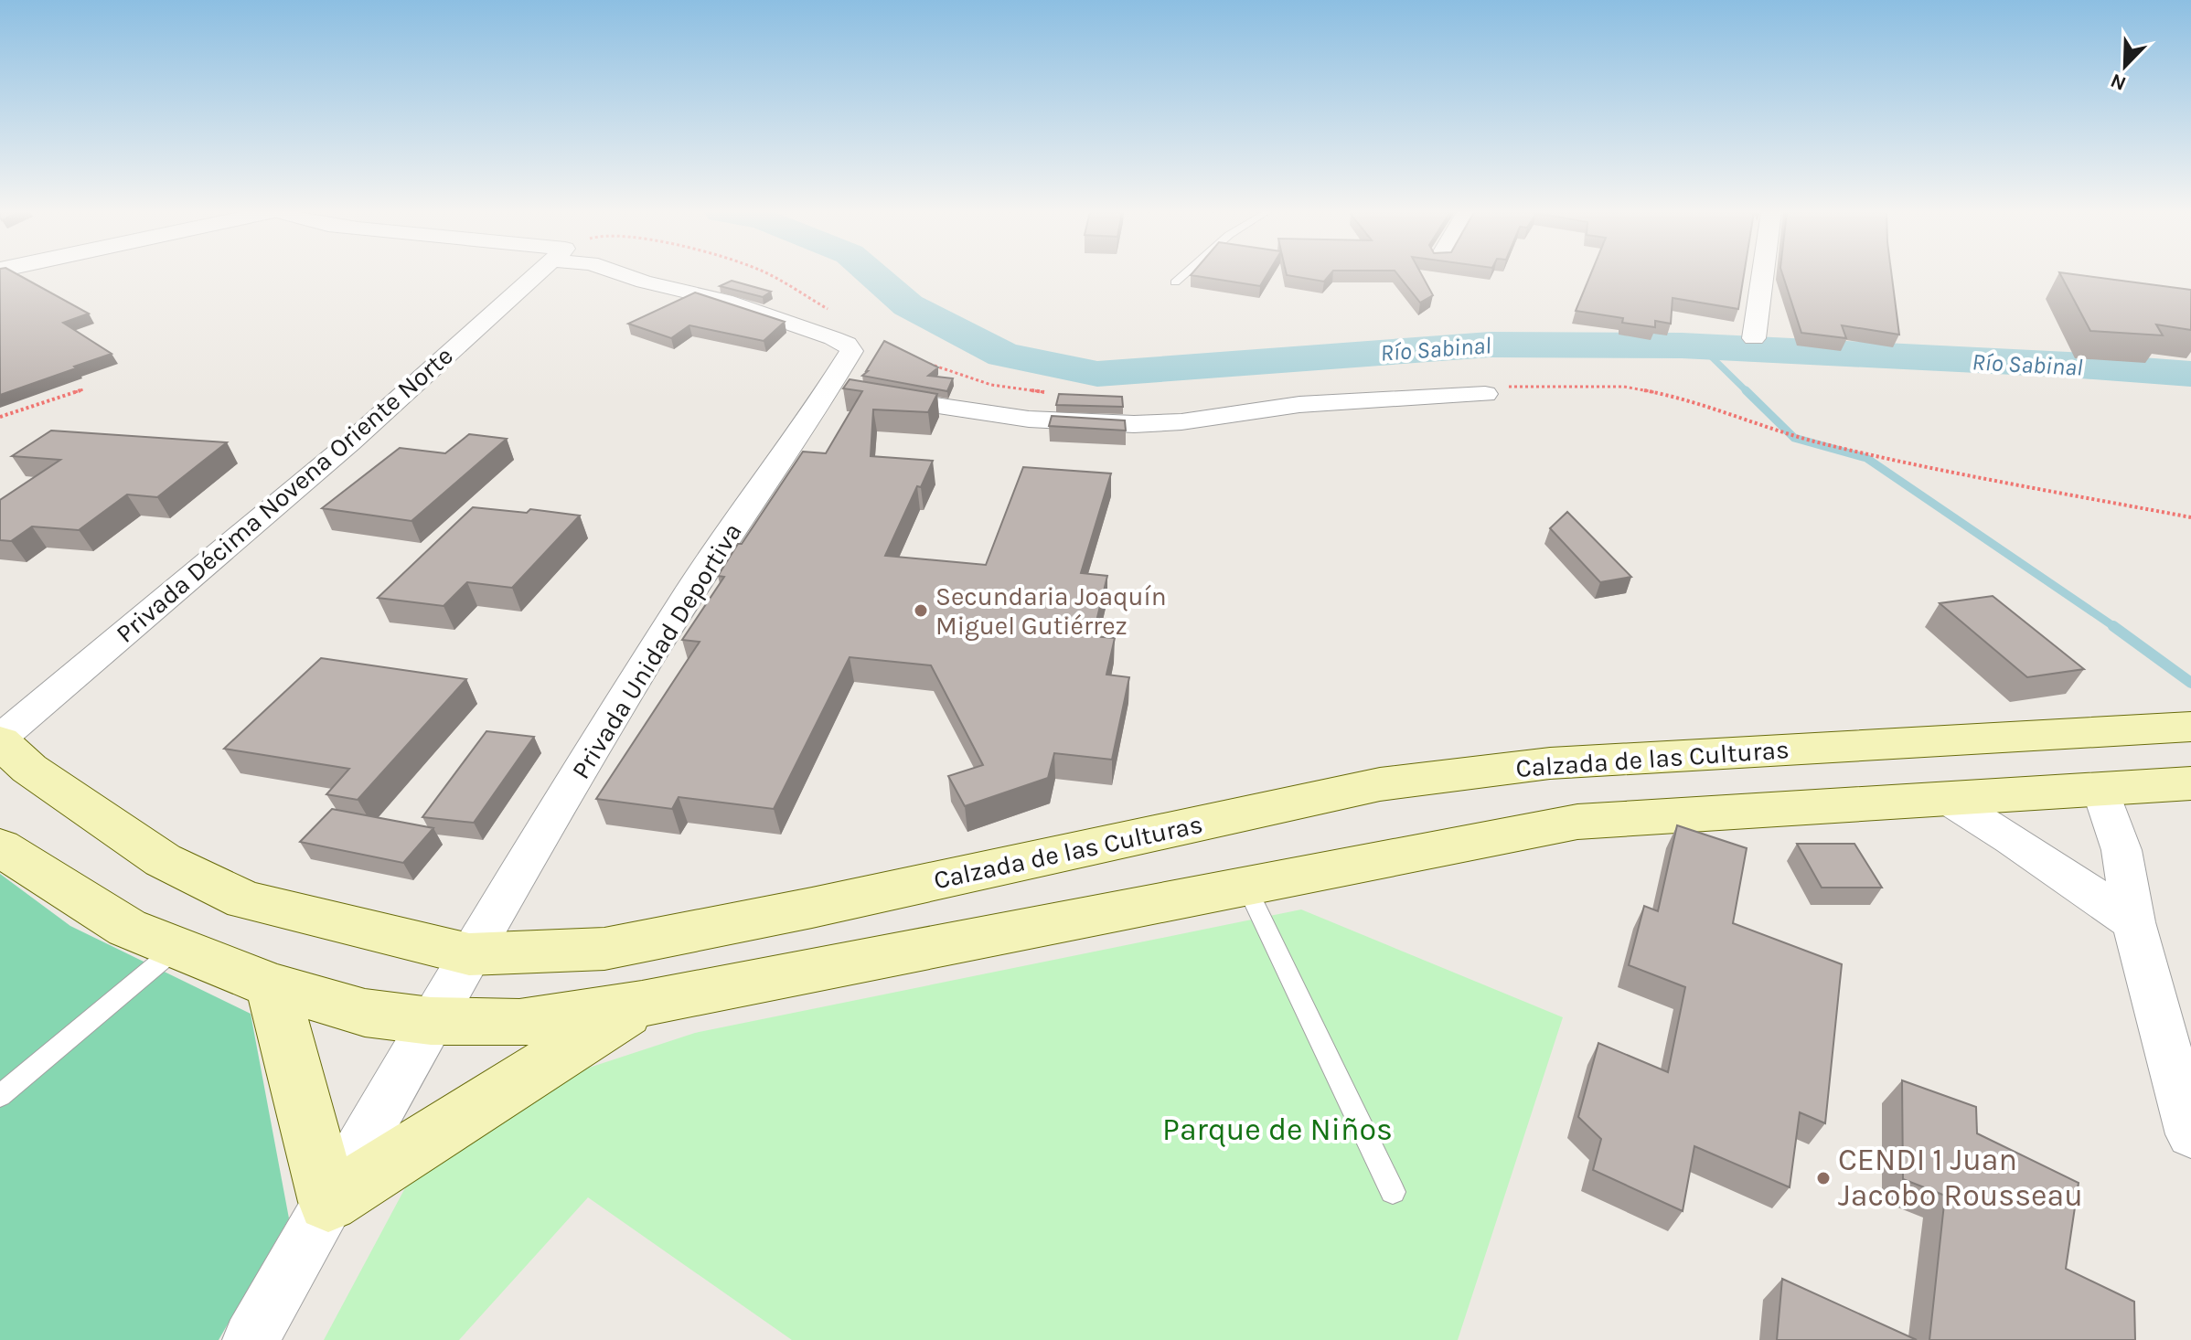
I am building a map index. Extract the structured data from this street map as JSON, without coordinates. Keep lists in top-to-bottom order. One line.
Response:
{"streets":{"main road":["Calzada de las Culturas"],"street":["Privada Décima Novena Oriente Norte","Privada Unidad Deportiva"]},"crossings":[["Privada Décima Novena Oriente Norte","Calzada de las Culturas"],["Privada Unidad Deportiva","Calzada de las Culturas"]],"water":["Río Sabinal"],"parks":["Parque de Niños"],"places":["Secundaria Joaquín Miguel Gutiérrez","CENDI 1 Juan Jacobo Rousseau"],"north":"bottom left"}
